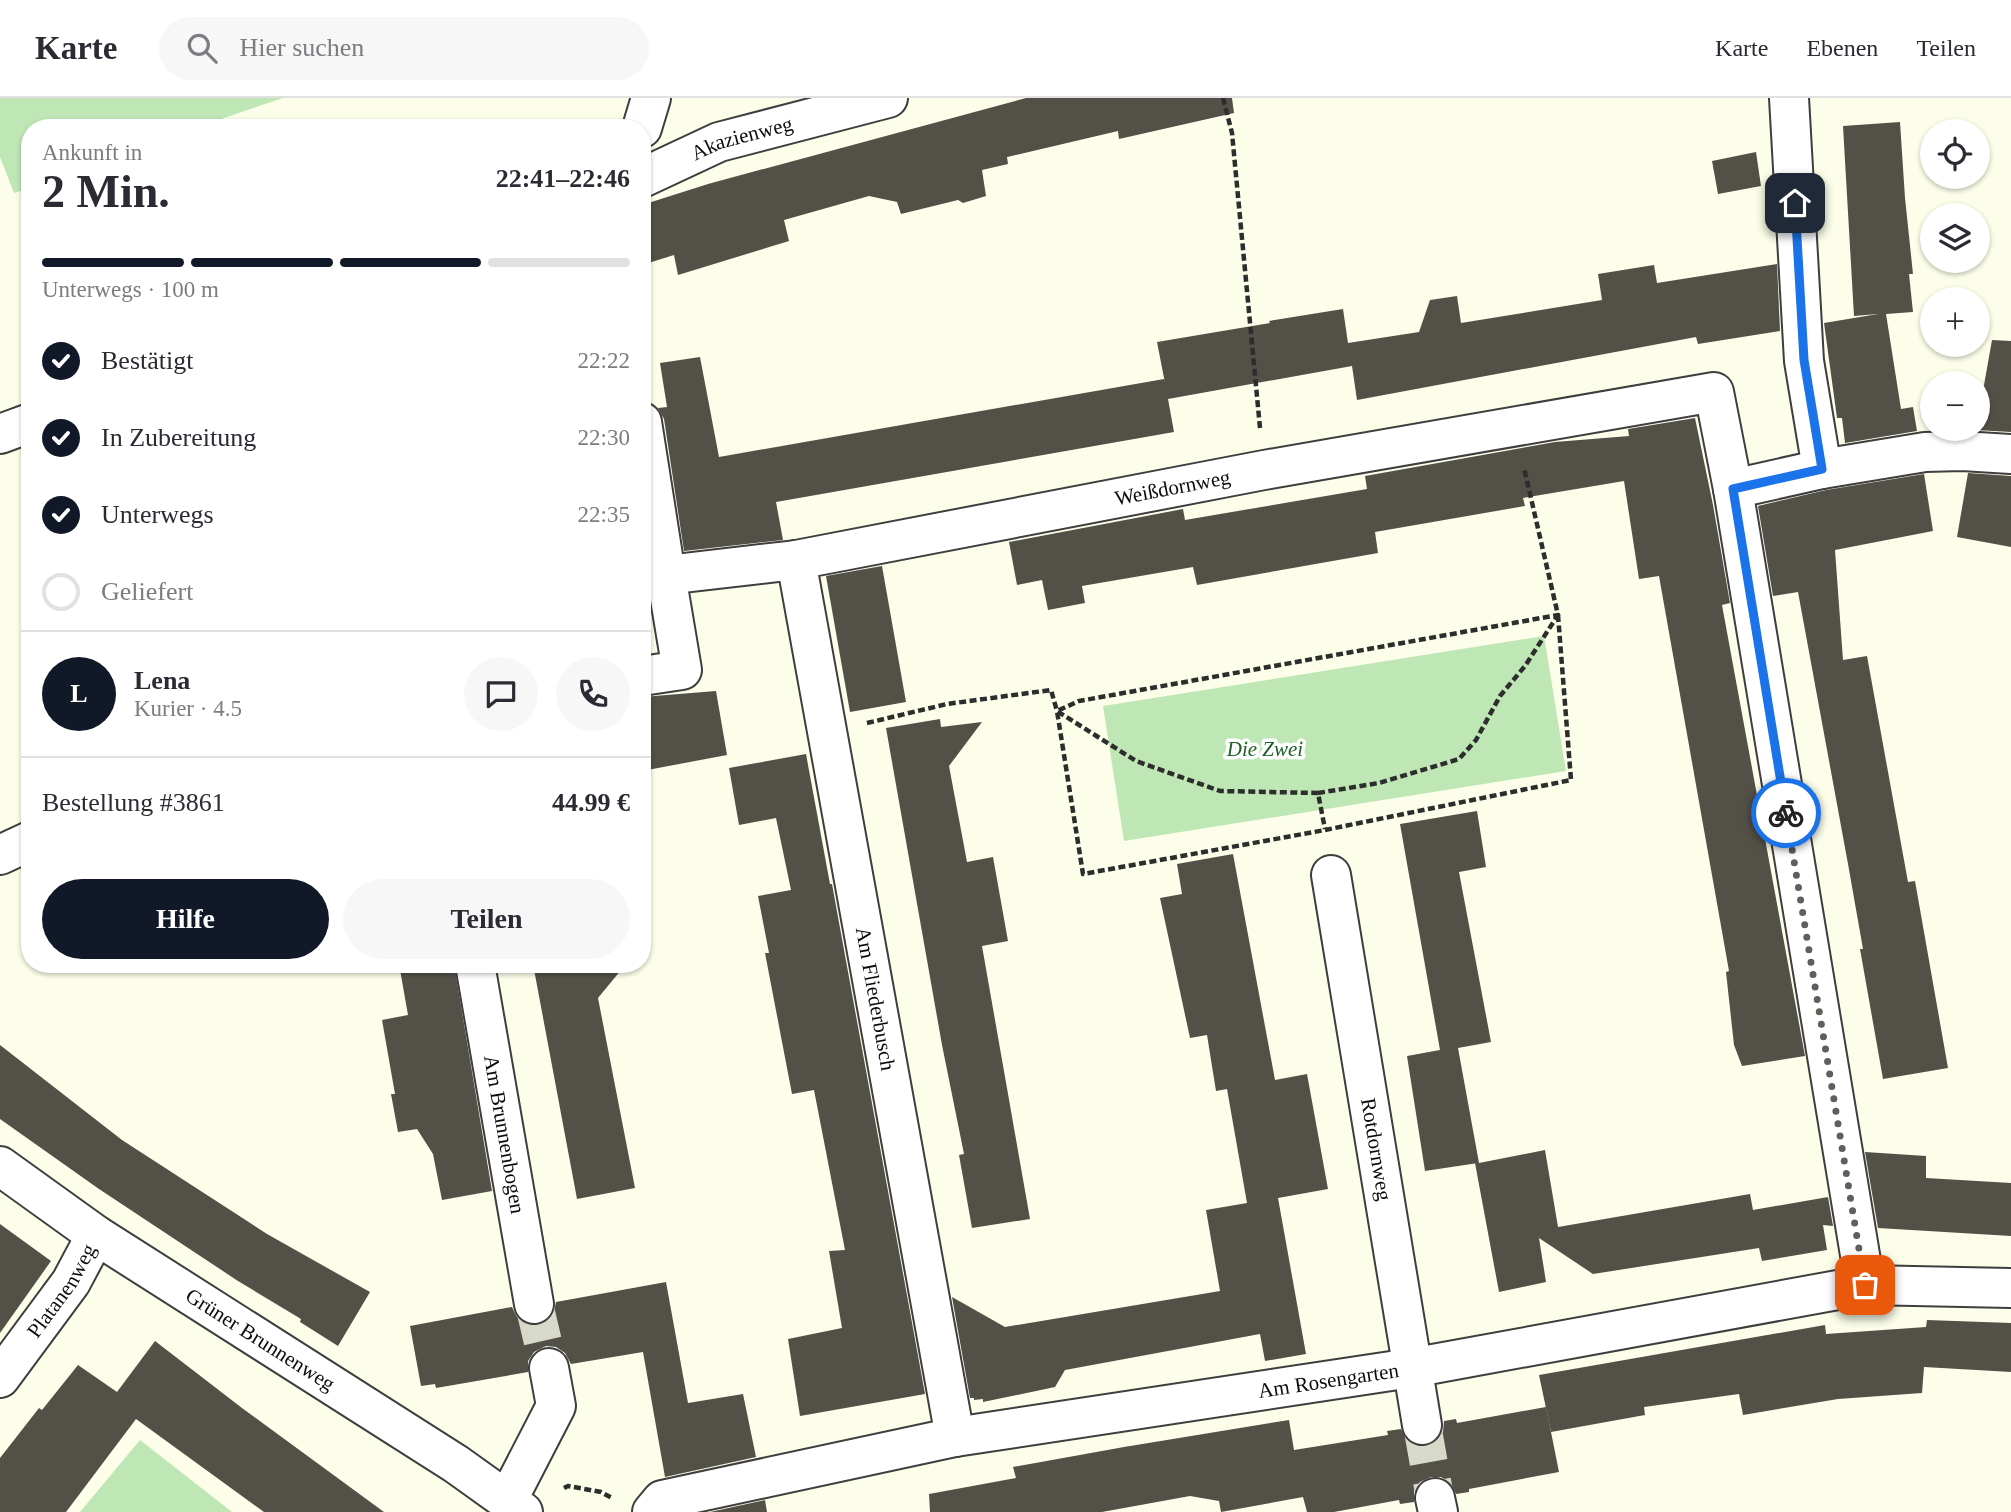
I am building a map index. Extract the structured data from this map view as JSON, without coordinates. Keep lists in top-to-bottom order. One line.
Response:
{"streets":{"street":["Akazienweg","Weißdornweg","Am Fliederbusch","Am Brunnenbogen","Rotdornweg","Platanenweg","Grüner Brunnenweg","Am Rosengarten"]},"crossings":[["Weißdornweg","Am Fliederbusch"],["Am Fliederbusch","Am Rosengarten"],["Rotdornweg","Am Rosengarten"],["Platanenweg","Grüner Brunnenweg"]],"parks":["Die Zwei"],"page":{"header":"Karte","search":"Hier suchen","nav":["Karte","Ebenen","Teilen"],"map_buttons":["+","−"],"heading":["2 Min.","Ankunft in","22:41–22:46"],"panel":["Lena","Kurier · 4.5","Bestellung #3861","44.99 €"],"bar":"Unterwegs · 100 m","list":[["Bestätigt","22:22"],["In Zubereitung","22:30"],["Unterwegs","22:35"],"Geliefert"],"round":"L","buttons":["Hilfe","Teilen"]}}
